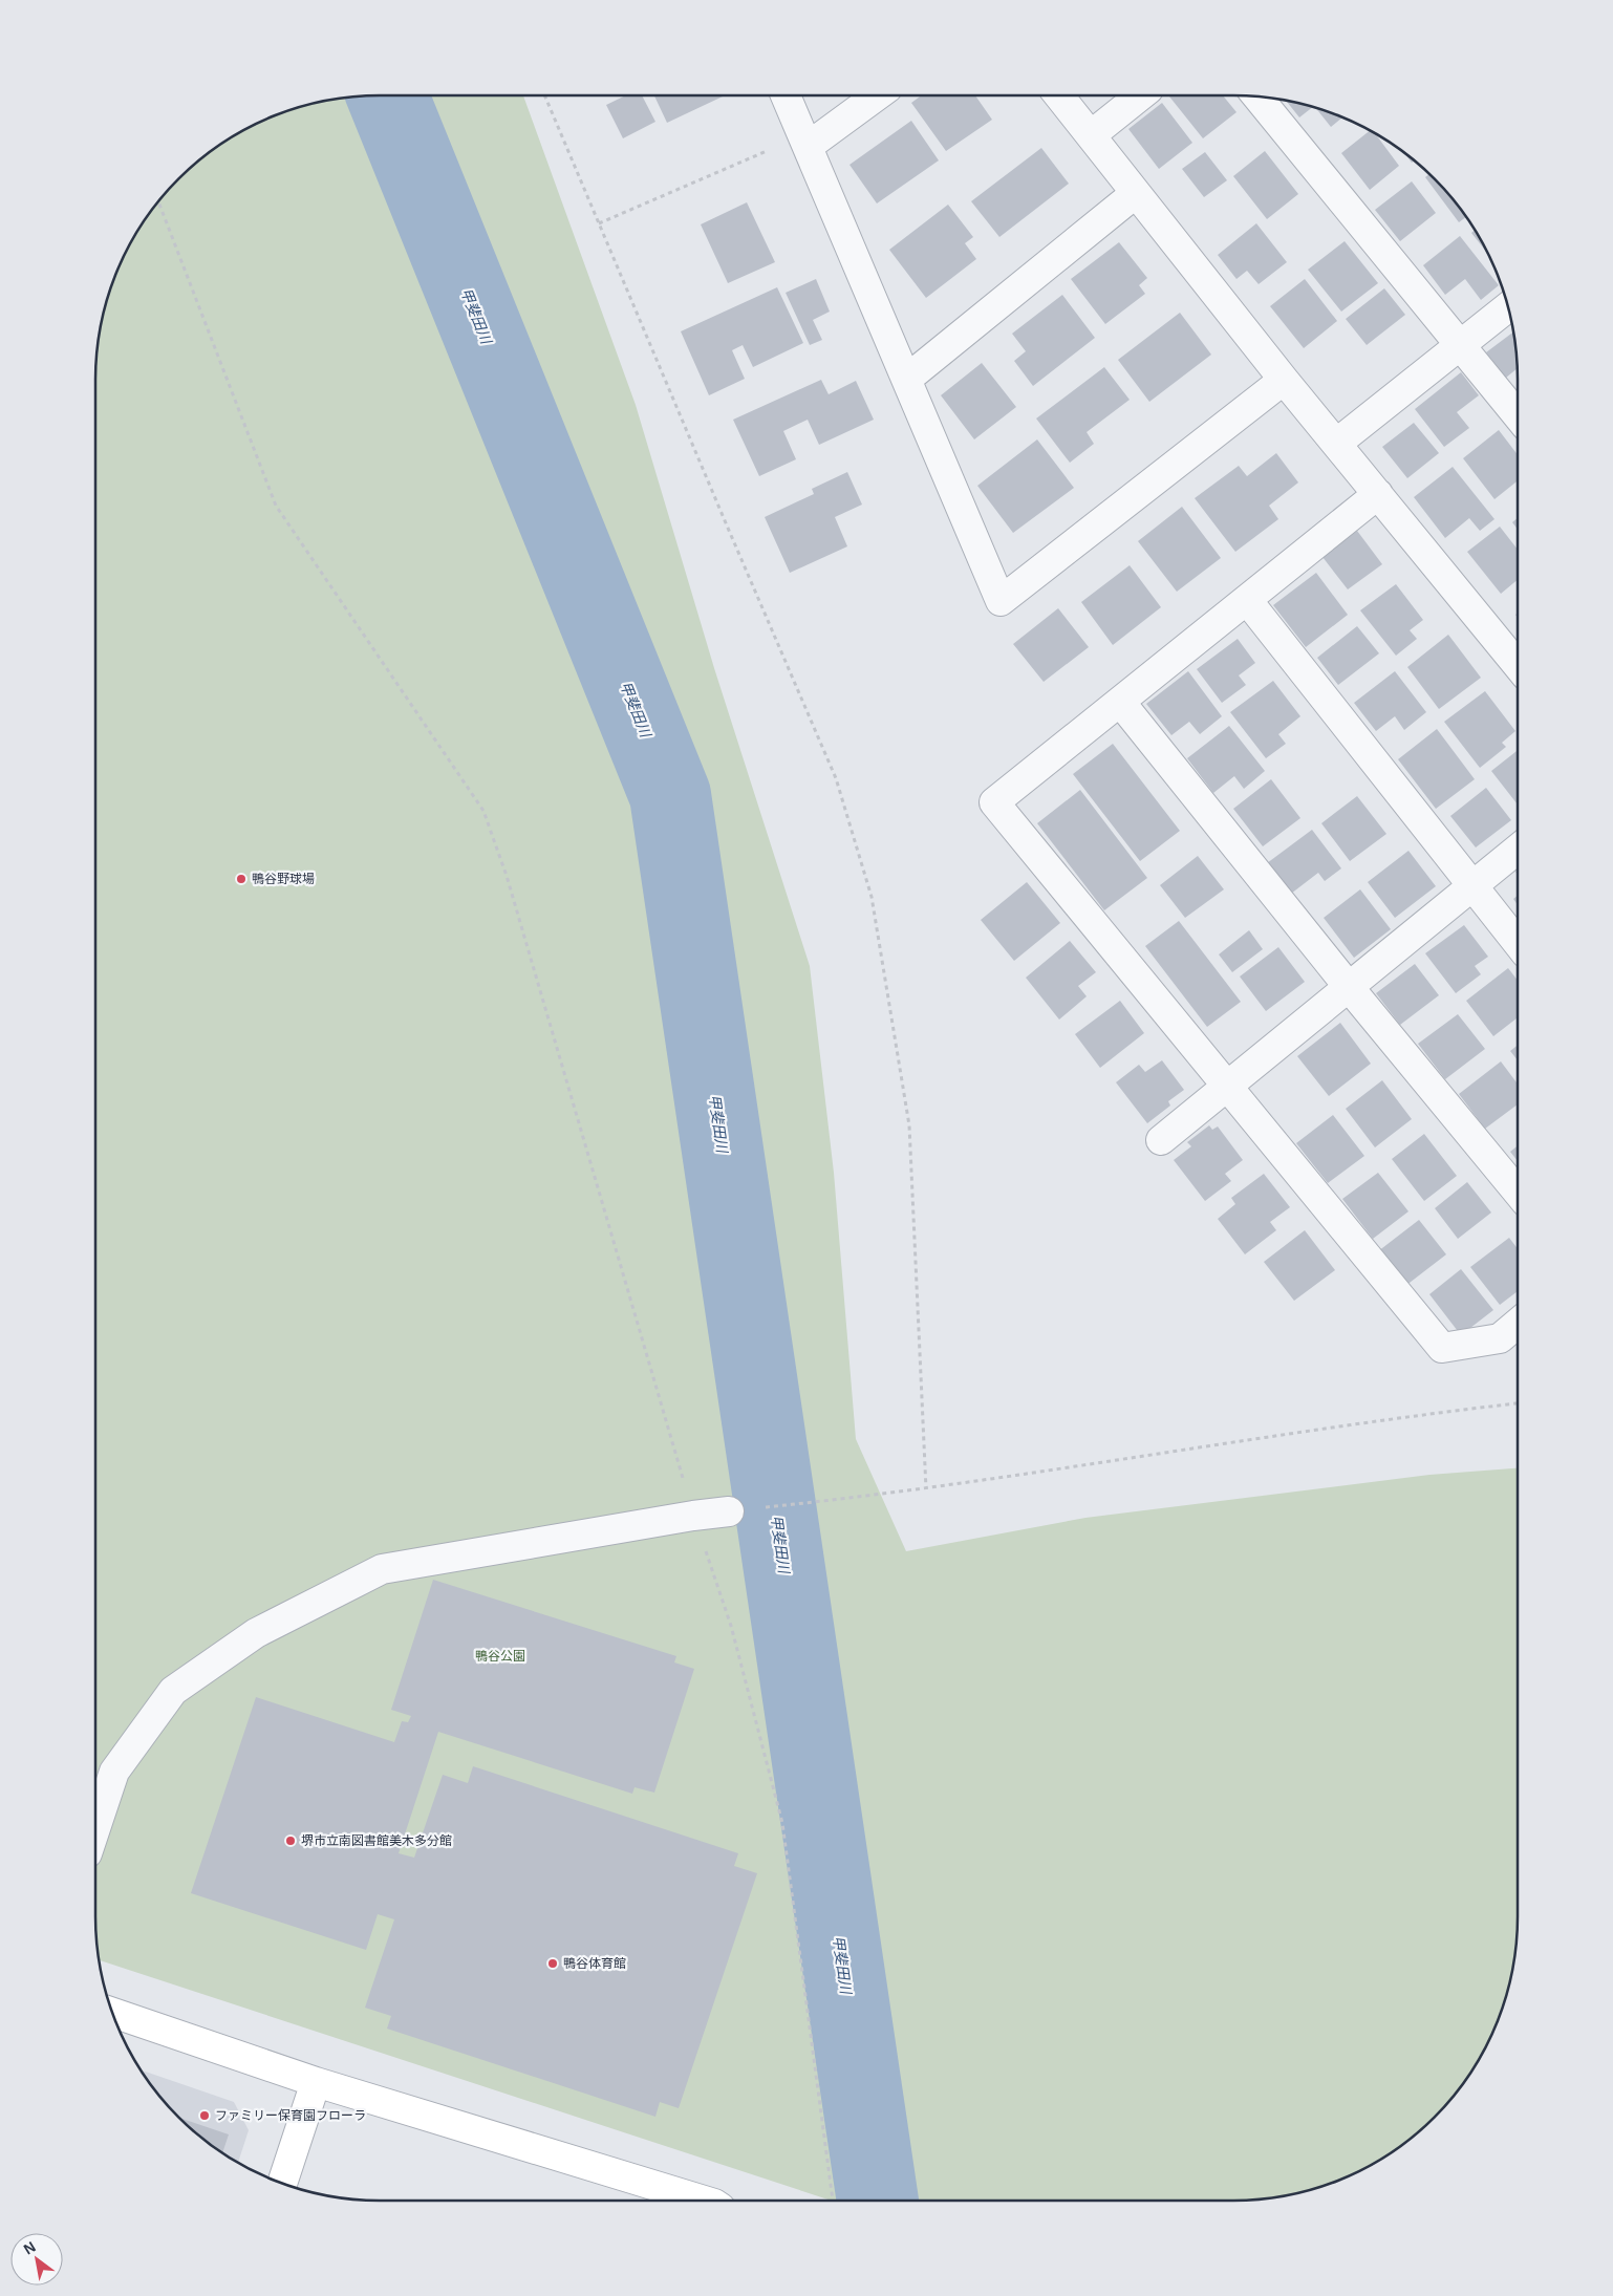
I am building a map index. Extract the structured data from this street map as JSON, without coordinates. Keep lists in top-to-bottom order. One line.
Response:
{"water":["甲斐田川"],"parks":["鴨谷公園"],"places":["鴨谷野球場","堺市立南図書館美木多分館","鴨谷体育館","ファミリー保育園フローラ"],"north":"top left"}
